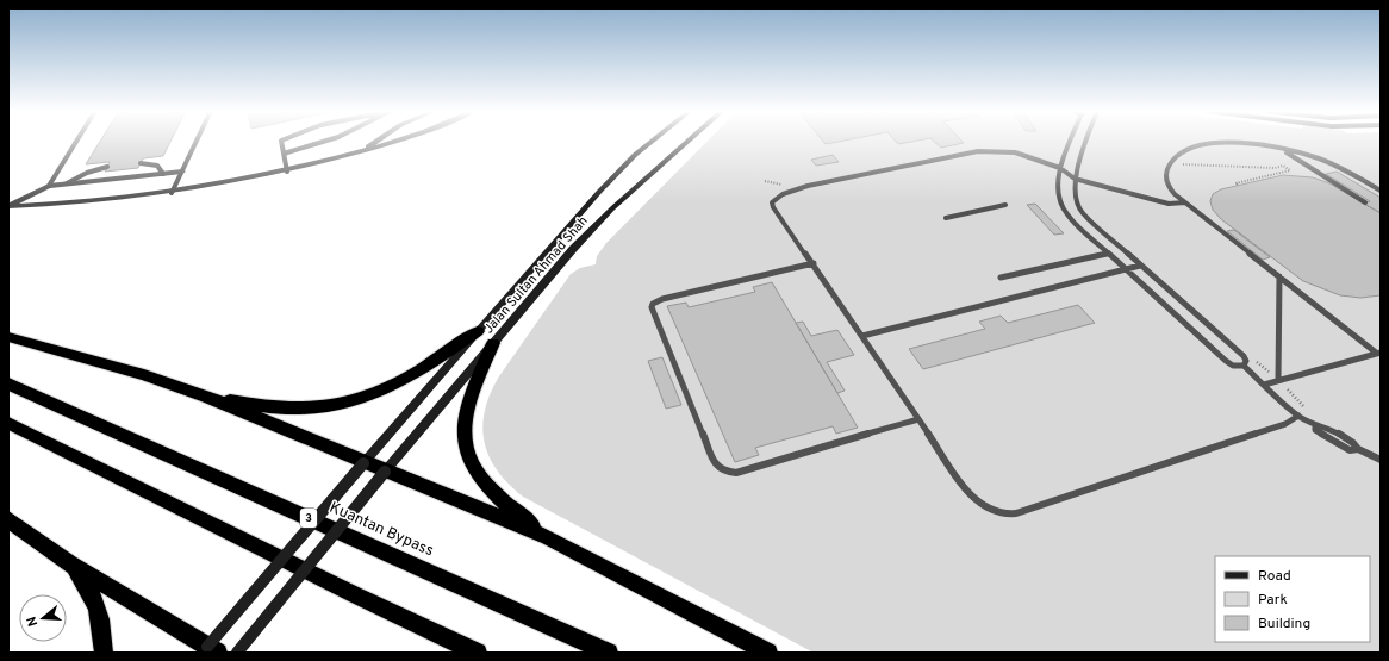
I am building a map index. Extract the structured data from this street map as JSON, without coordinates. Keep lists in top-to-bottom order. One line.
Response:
{"streets":{"highway":["3","Kuantan Bypass"],"main road":["Jalan Sultan Ahmad Shah"]},"legend":["Road","Park","Building"],"north":"left"}
